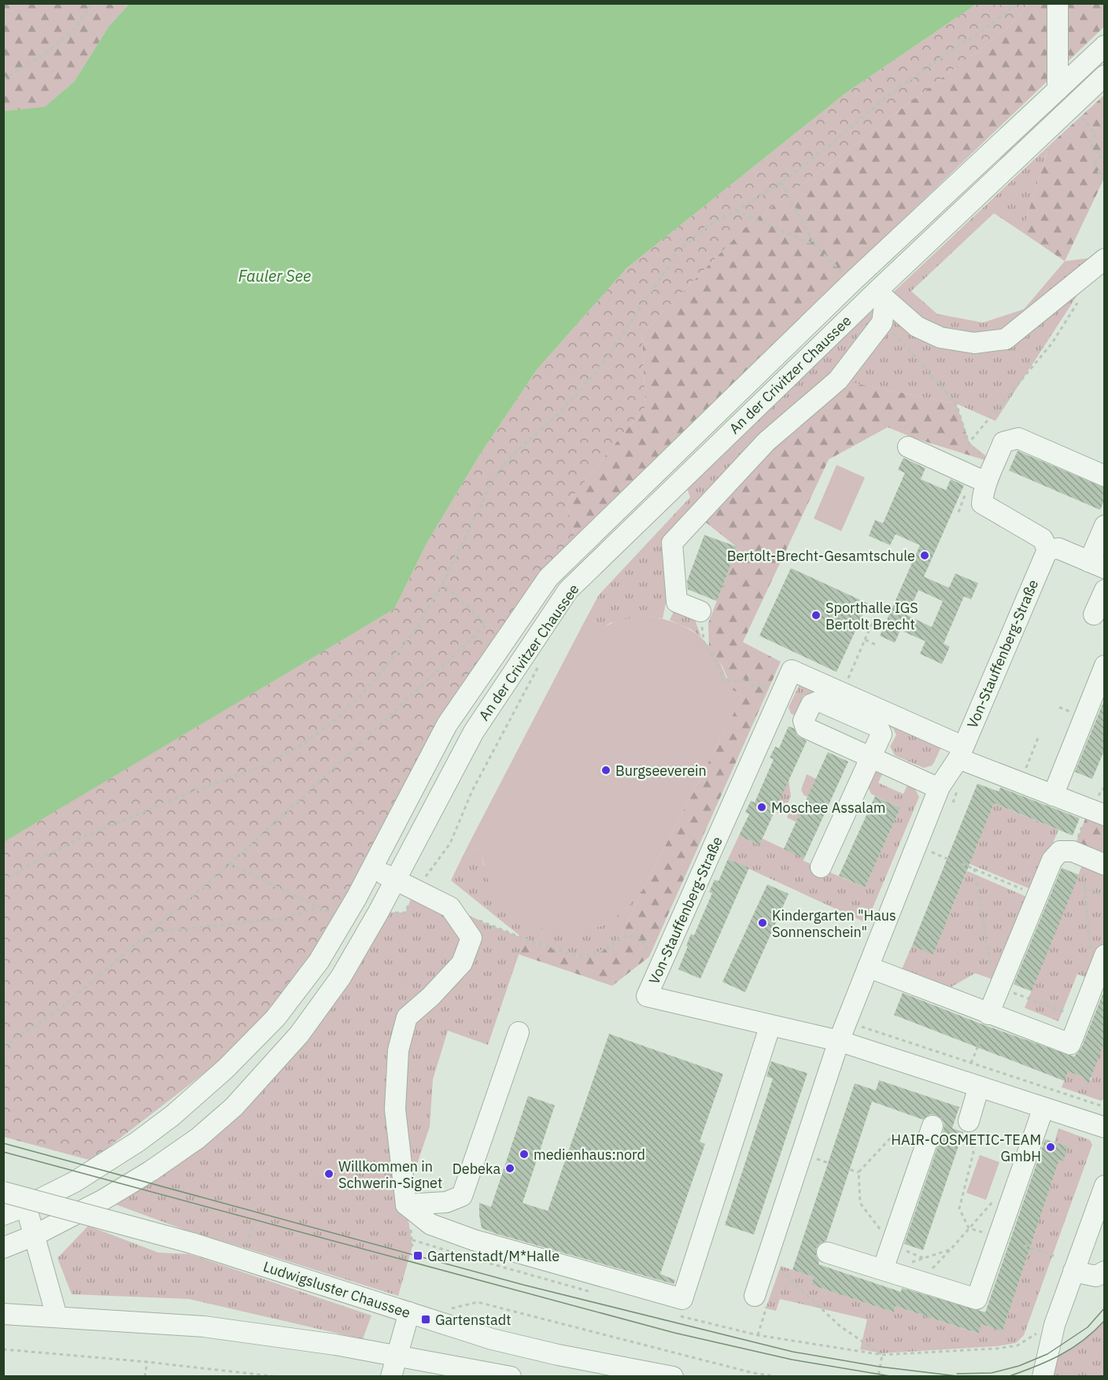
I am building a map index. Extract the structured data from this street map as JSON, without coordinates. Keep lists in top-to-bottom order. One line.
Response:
{"streets":{"street":["An der Crivitzer Chaussee","Von-Stauffenberg-Straße","Ludwigsluster Chaussee"]},"water":["Fauler See"],"places":{"other":["Bertolt-Brecht-Gesamtschule","Sporthalle IGS Bertolt Brecht","Burgseeverein","Moschee Assalam","Kindergarten \"Haus Sonnenschein\"","HAIR-COSMETIC-TEAM GmbH","medienhaus:nord","Debeka","Willkommen in Schwerin-Signet"],"transit":["Gartenstadt/M*Halle","Gartenstadt"]}}
